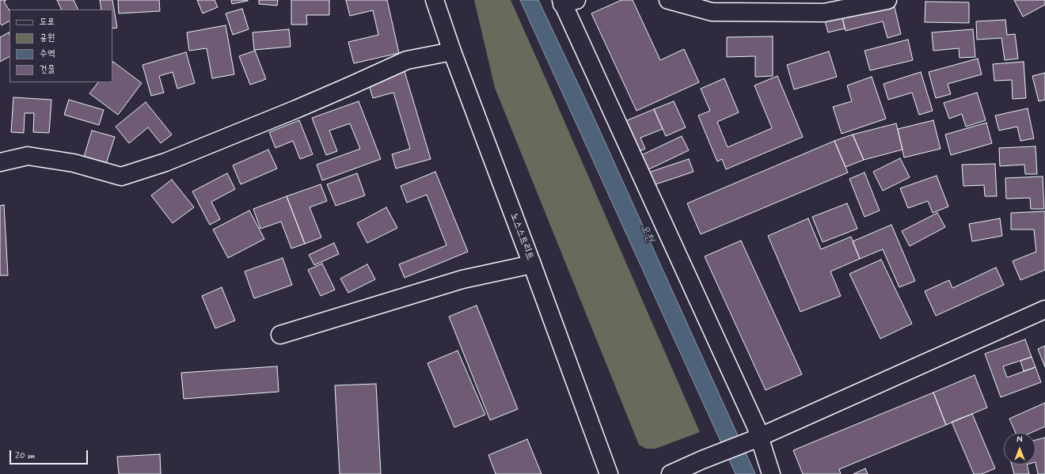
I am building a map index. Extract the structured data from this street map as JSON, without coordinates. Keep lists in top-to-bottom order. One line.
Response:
{"streets":{"street":["노스스트리트"]},"water":["오천"],"legend":["도로","공원","수역","건물"],"scale_bar":"20 m","north":"top"}
